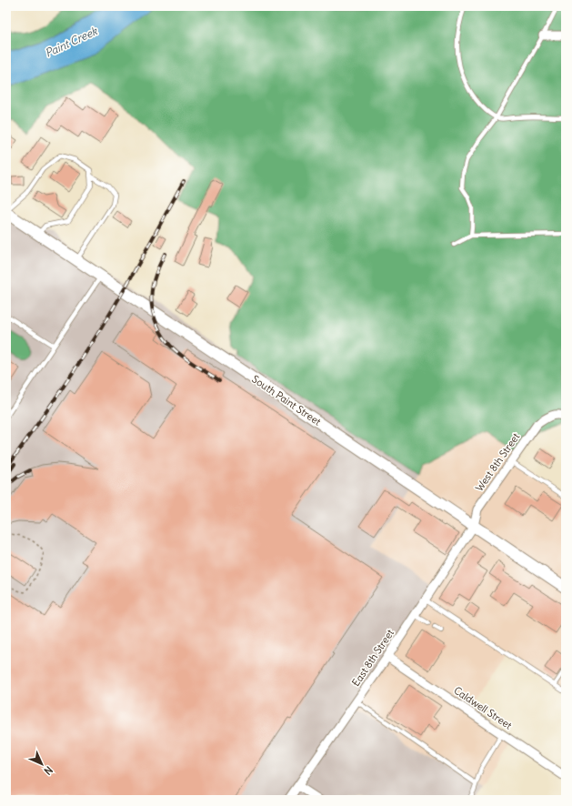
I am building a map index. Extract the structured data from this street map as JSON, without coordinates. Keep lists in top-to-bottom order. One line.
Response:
{"streets":{"main road":["South Paint Street"],"street":["West 8th Street","East 8th Street","Caldwell Street"]},"crossings":[["South Paint Street","West 8th Street"],["South Paint Street","East 8th Street"],["West 8th Street","East 8th Street"],["East 8th Street","Caldwell Street"]],"water":["Paint Creek"],"north":"bottom right"}
